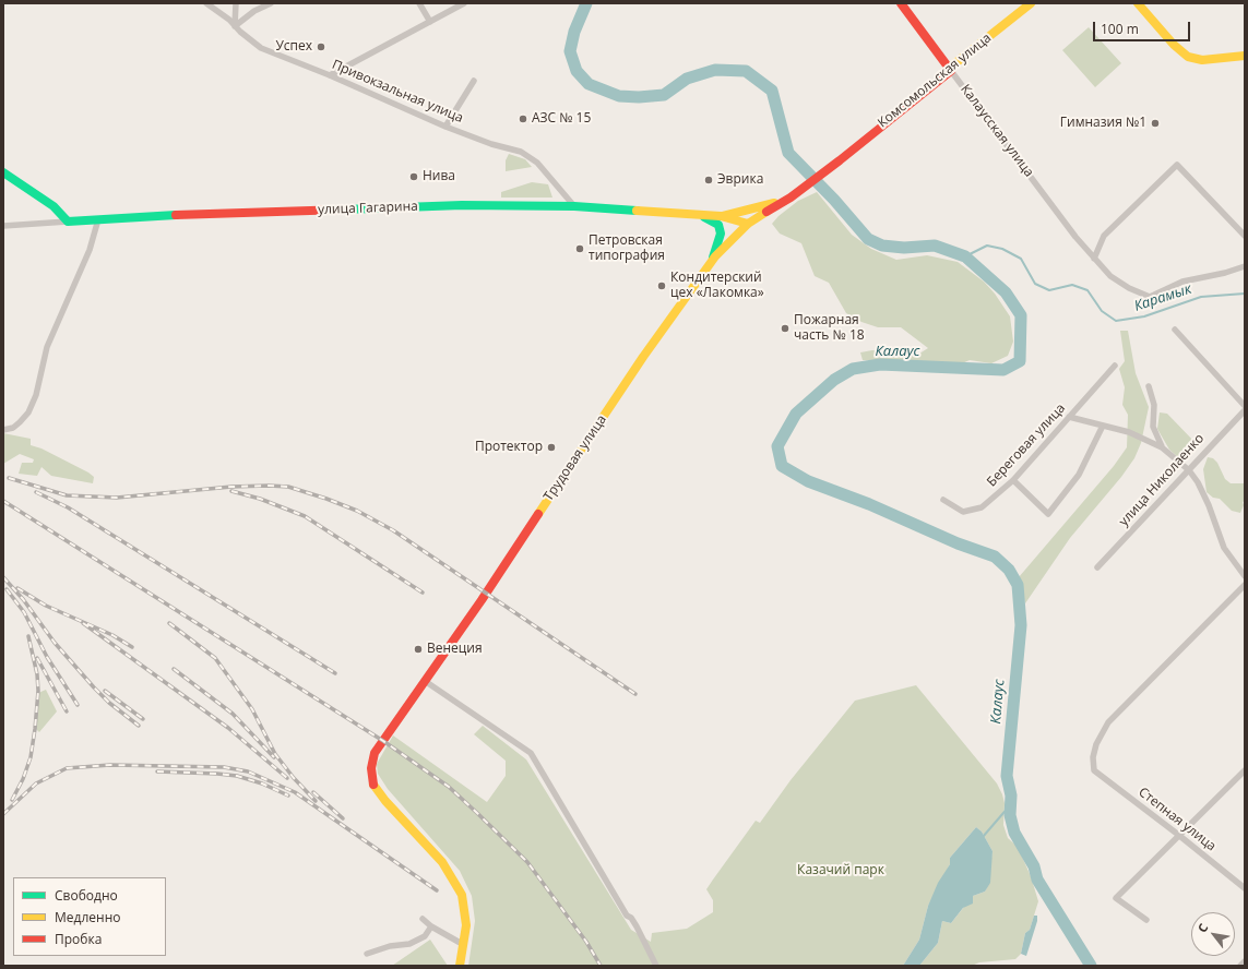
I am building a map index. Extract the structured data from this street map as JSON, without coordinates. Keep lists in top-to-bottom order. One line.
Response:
{"streets":{"main road":["Комсомольская улица","Калаусская улица","улица Гагарина","Трудовая улица"],"street":["Привокзальная улица","Береговая улица","улица Николаенко","Степная улица"]},"crossings":[["Комсомольская улица","Калаусская улица"],["Комсомольская улица","Трудовая улица"],["Привокзальная улица","улица Гагарина"],["улица Гагарина","Трудовая улица"]],"water":["Карамык","Калаус"],"parks":["Казачий парк"],"places":["Успех","АЗС № 15","Гимназия №1","Нива","Эврика","Петровская типография","Кондитерский цех «Лакомка»","Пожарная часть № 18","Протектор","Венеция"],"legend":["Свободно","Медленно","Пробка"],"scale_bar":"100 m","north":"top left"}
